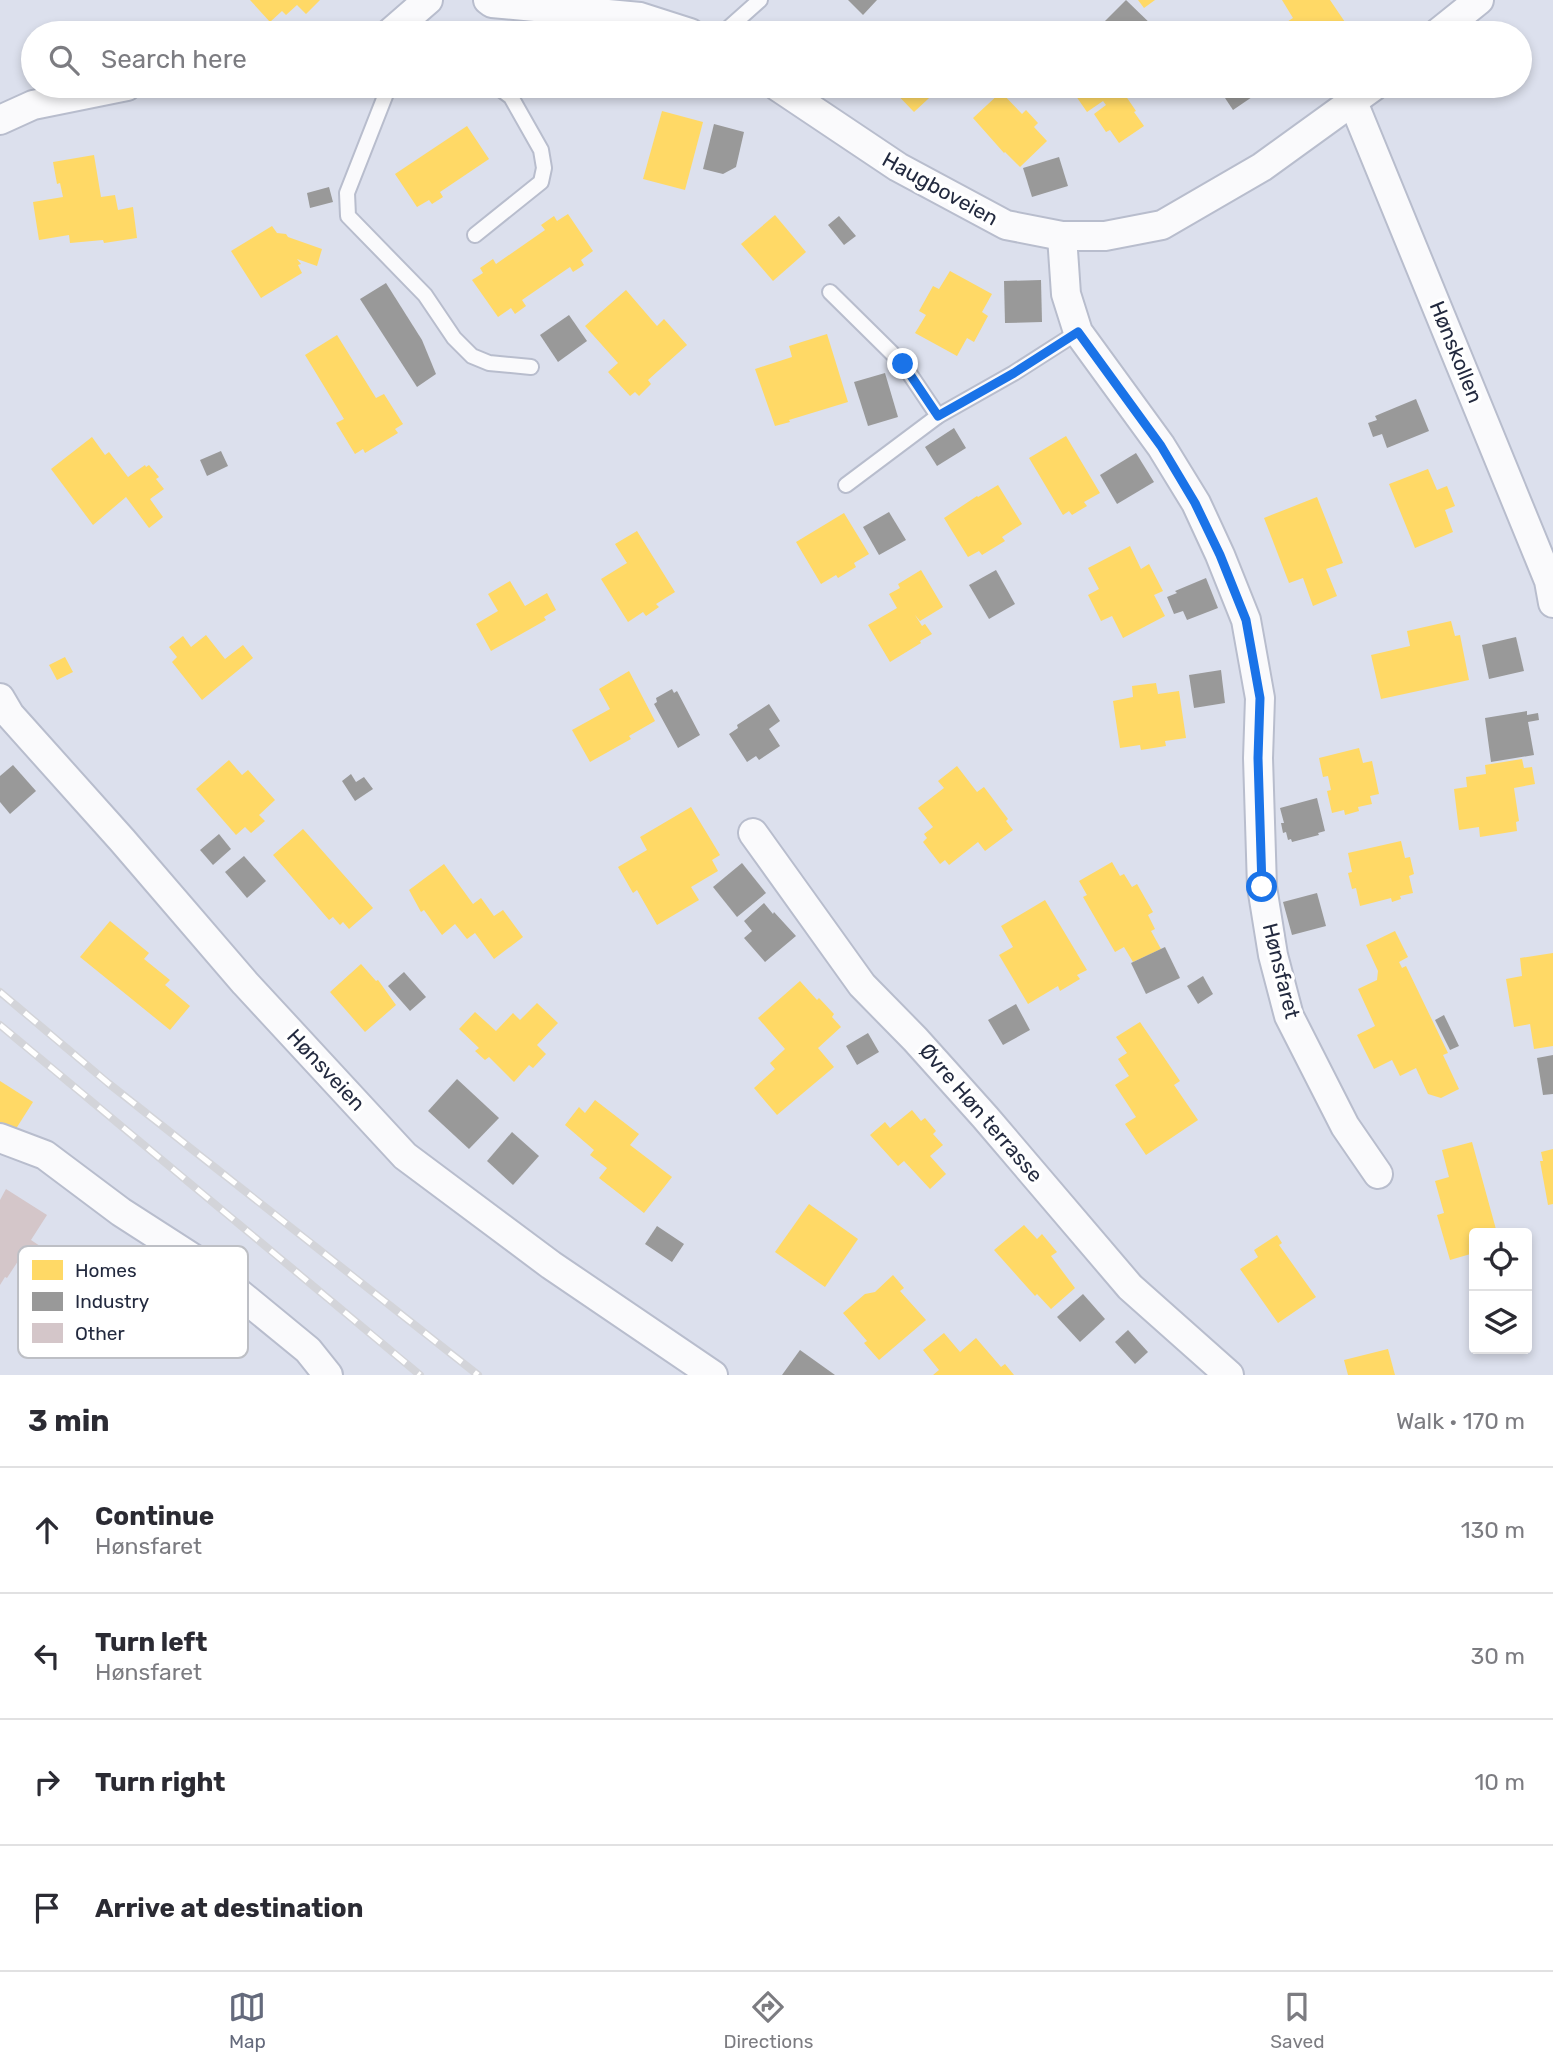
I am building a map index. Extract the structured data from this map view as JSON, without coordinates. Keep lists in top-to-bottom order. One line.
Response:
{"streets":{"street":["Haugboveien","Hønskollen","Hønsfaret","Hønsveien","Øvre Høn terrasse"]},"crossings":[["Haugboveien","Hønsfaret"]],"legend":["Homes","Industry","Other"],"page":{"search":"Search here","heading":["3 min","Walk · 170 m"],"list":[["Continue","Hønsfaret","130 m"],["Turn left","Hønsfaret","30 m"],["Turn right","10 m"],"Arrive at destination"],"nav":["Map","Directions","Saved"]}}
